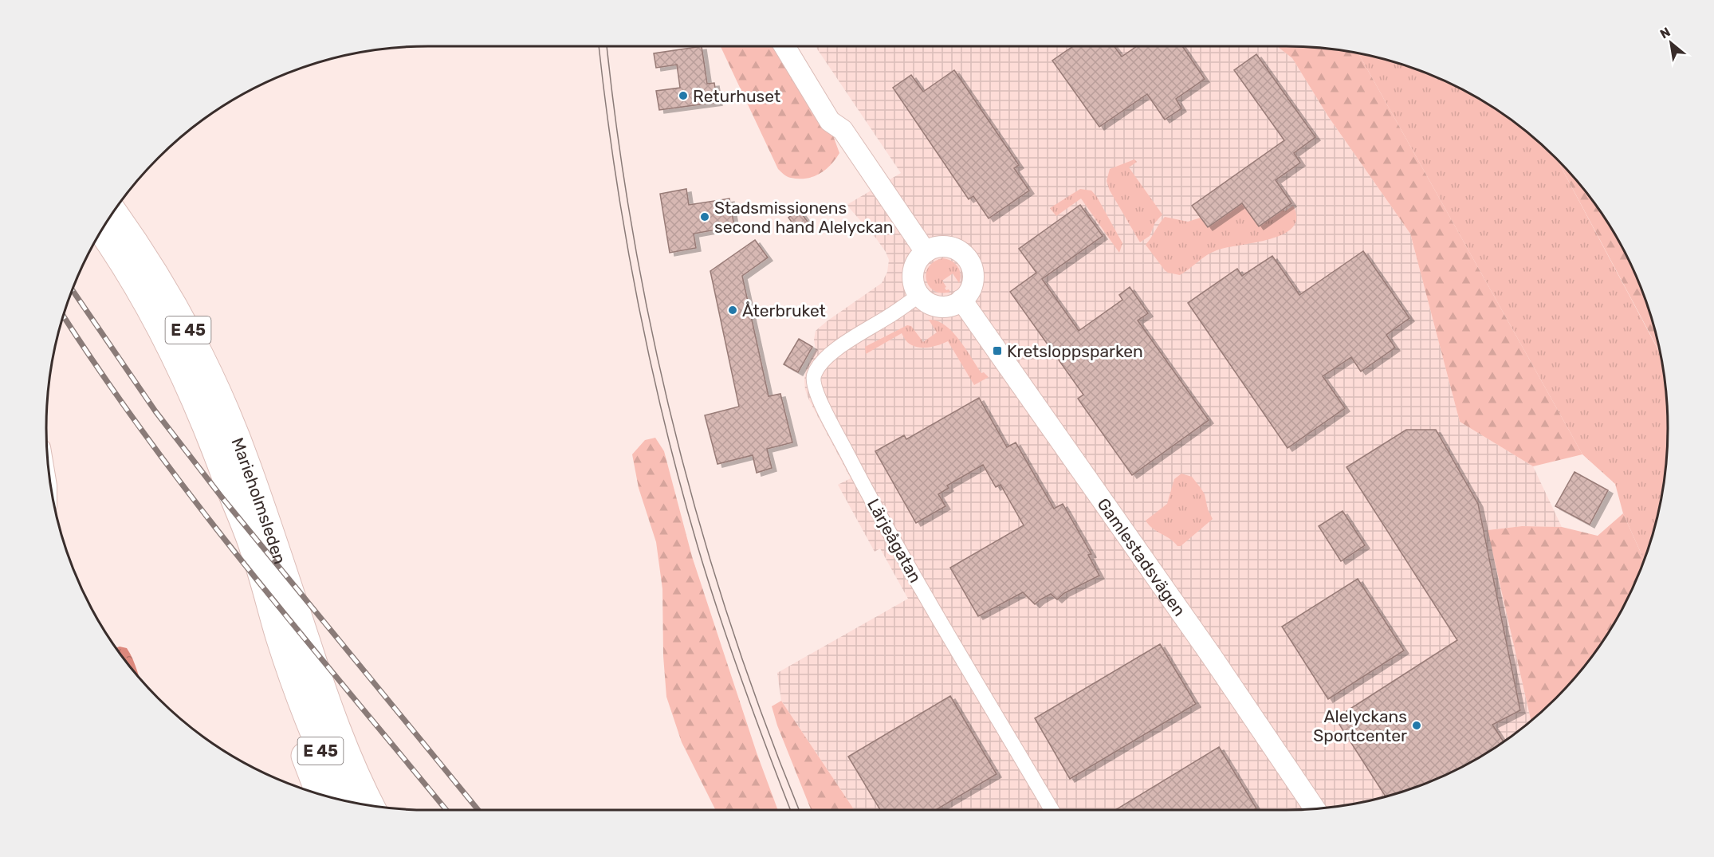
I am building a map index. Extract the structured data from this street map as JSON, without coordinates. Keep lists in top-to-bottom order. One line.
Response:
{"streets":{"highway":["E 45","Marieholmsleden"],"street":["Lärjeågatan","Gamlestadsvägen"]},"crossings":[["Lärjeågatan","Gamlestadsvägen"]],"places":{"other":["Returhuset","Stadsmissionens second hand Alelyckan","Återbruket","Alelyckans Sportcenter"],"transit":["Kretsloppsparken"]},"north":"top left"}
